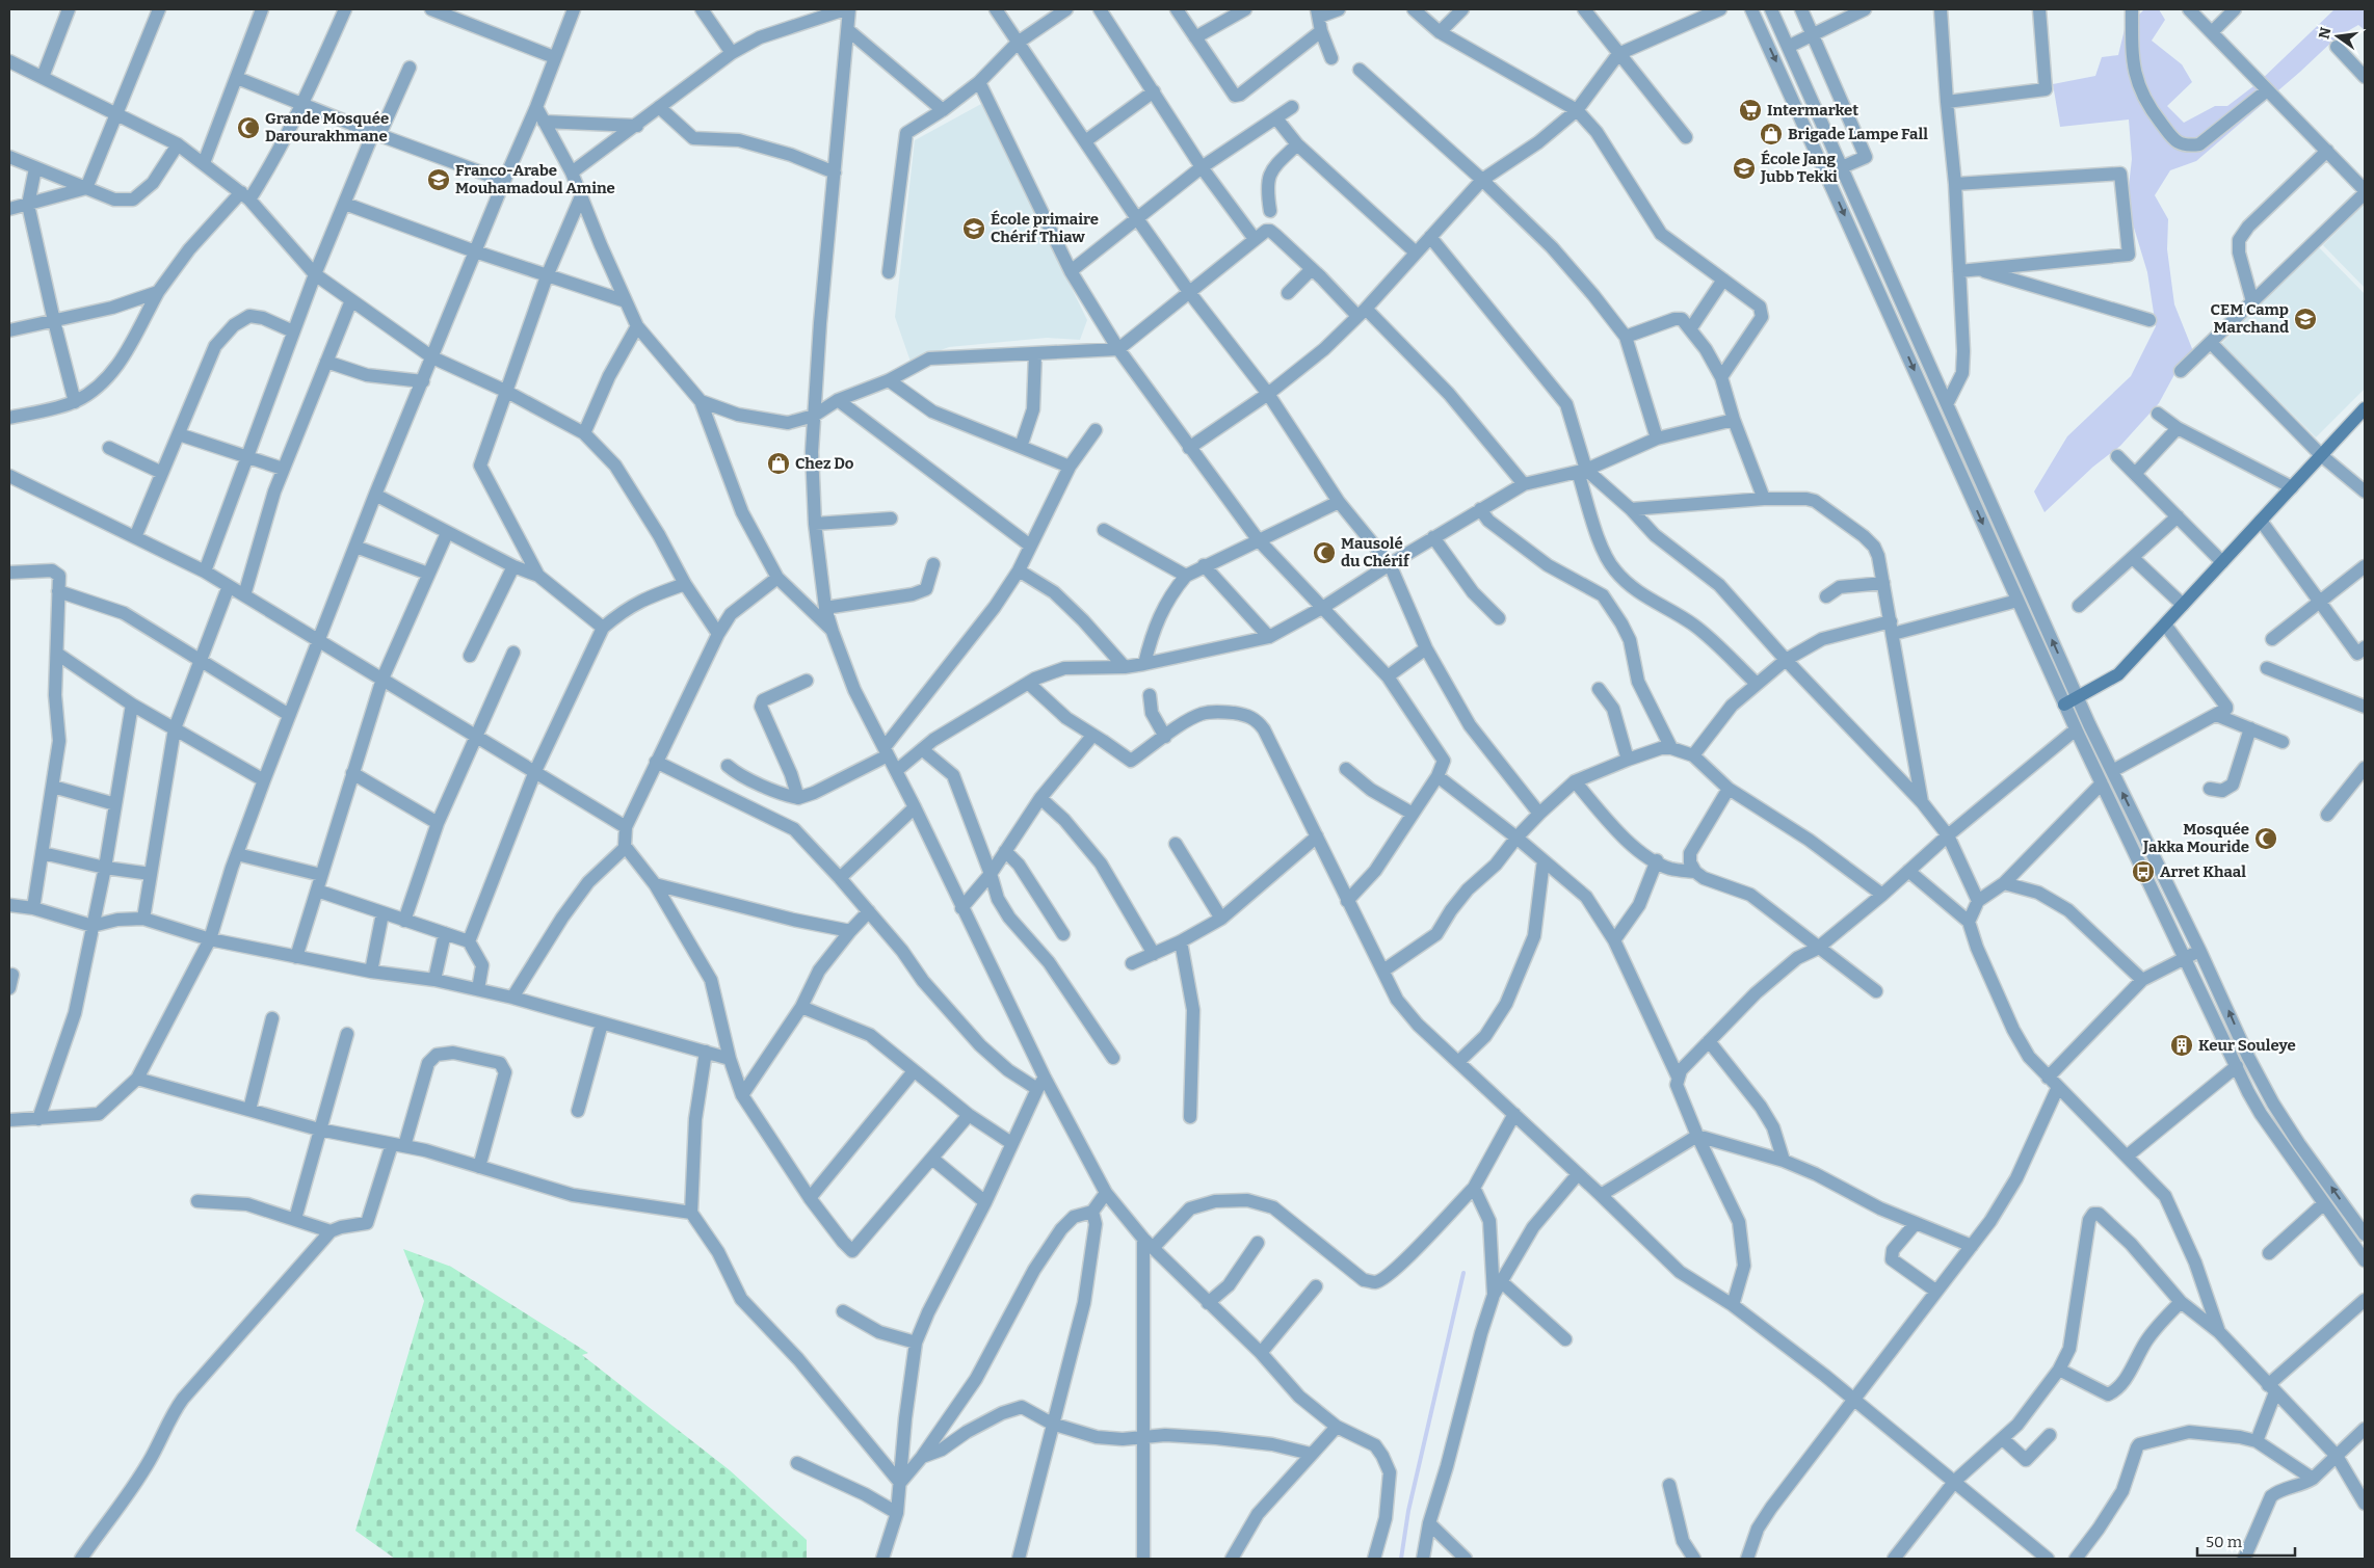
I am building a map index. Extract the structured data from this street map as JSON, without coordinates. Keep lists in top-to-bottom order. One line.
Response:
{"places":{"supermarket":["Intermarket"],"mosque":["Grande Mosquée Darourakhmane","Mausolé du Chérif","Mosquée Jakka Mouride"],"shop":["Brigade Lampe Fall","Chez Do"],"school or university":["École Jang Jubb Tekki","Franco-Arabe Mouhamadoul Amine","École primaire Chérif Thiaw","CEM Camp Marchand"],"bus stop":["Arret Khaal"],"building":["Keur Souleye"]},"scale_bar":"50 m","north":"left"}
